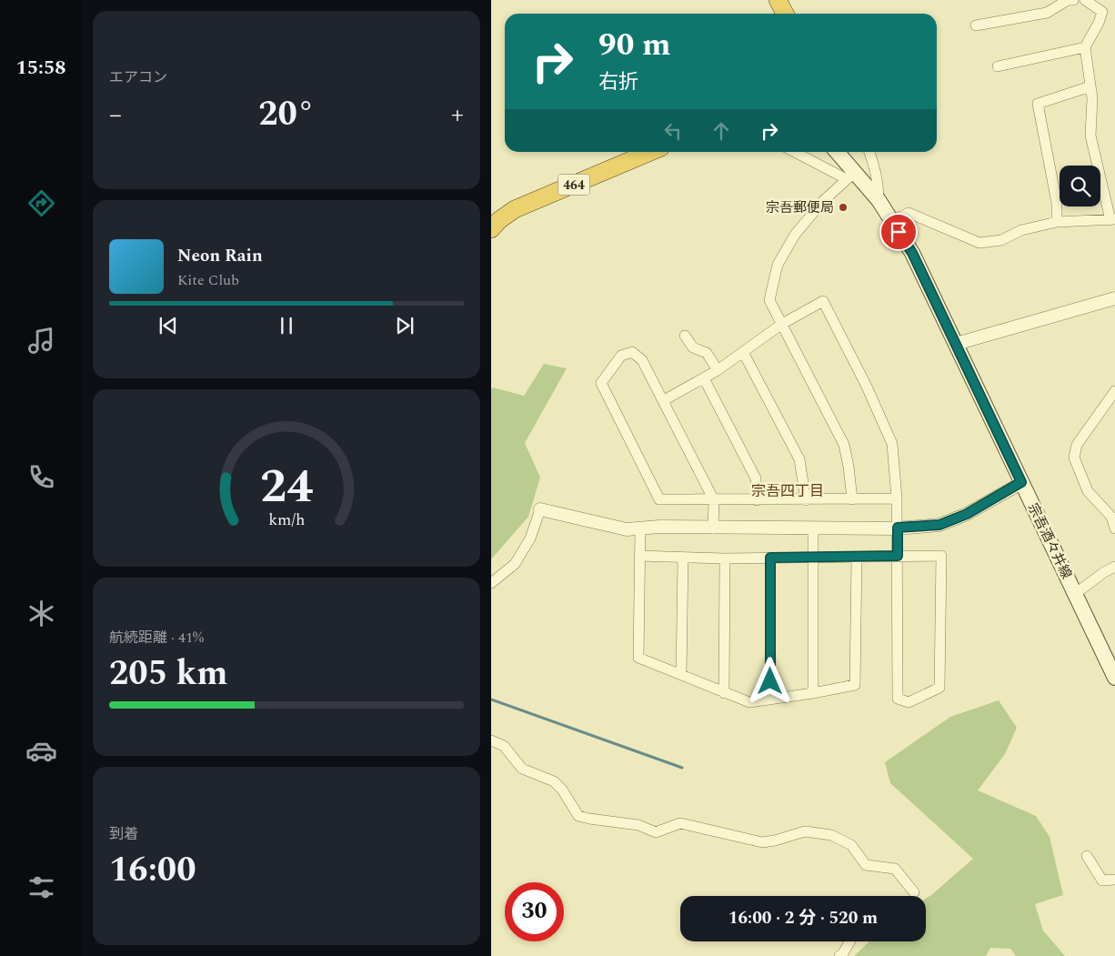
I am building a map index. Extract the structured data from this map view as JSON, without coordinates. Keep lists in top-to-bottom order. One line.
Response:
{"streets":{"highway":["464"],"main road":["宗吾酒々井線"]},"districts":["宗吾四丁目"],"places":["宗吾郵便局"],"page":{"tabs":"15:58","tile":["エアコン",["航続距離 · 41%","205 km"],["到着","16:00"]],"turn":["90 m","右折"],"heat":["−","20°","+"],"song":["Neon Rain","Kite Club"],"limit":"30","trip":"16:00 · 2 分 · 520 m","gauge":["24","km/h"]}}
